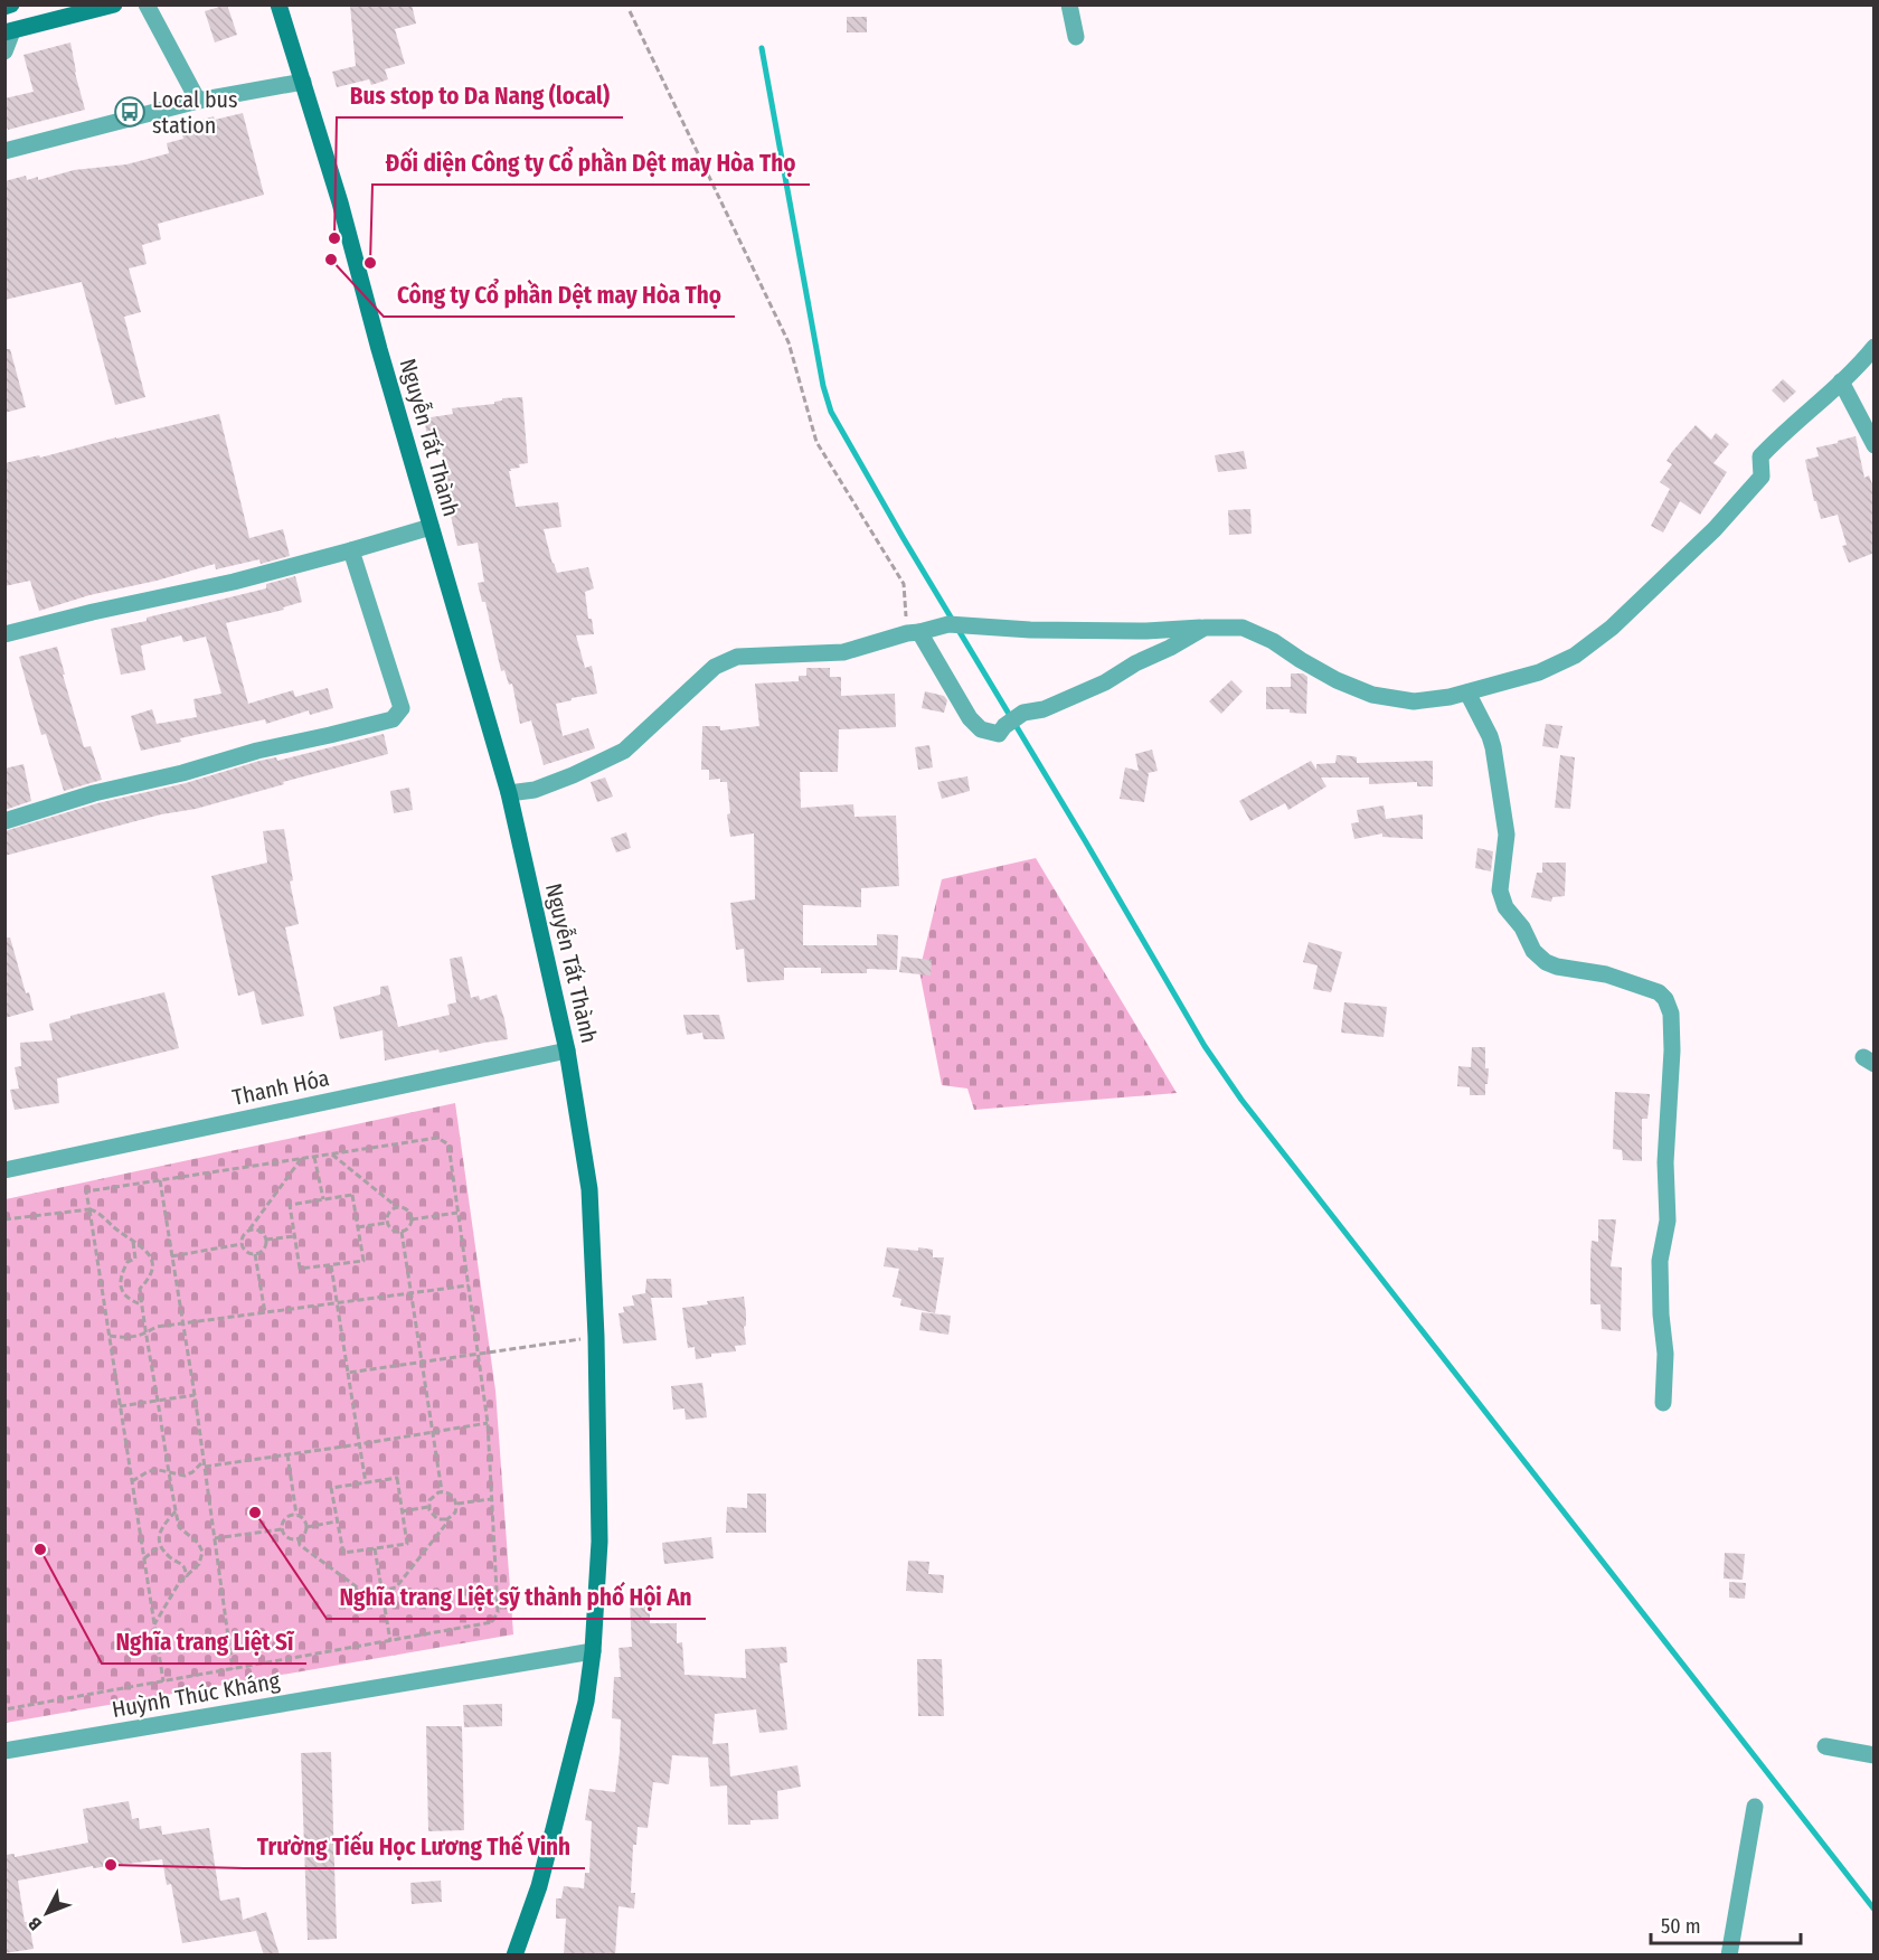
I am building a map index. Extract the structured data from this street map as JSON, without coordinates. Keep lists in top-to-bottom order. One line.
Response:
{"streets":{"main road":["Nguyễn Tất Thành"],"street":["Thanh Hóa","Huỳnh Thúc Kháng"]},"crossings":[["Nguyễn Tất Thành","Thanh Hóa"],["Nguyễn Tất Thành","Huỳnh Thúc Kháng"]],"places":{"bus stop":["Local bus station"],"other":["Bus stop to Da Nang (local)","Công ty Cổ phần Dệt may Hòa Thọ","Đối diện Công ty Cổ phần Dệt may Hòa Thọ","Nghĩa trang Liệt sỹ thành phố Hội An","Nghĩa trang Liệt Sĩ","Trường Tiếu Học Lương Thế Vinh"]},"scale_bar":"50 m","north":"bottom left"}
